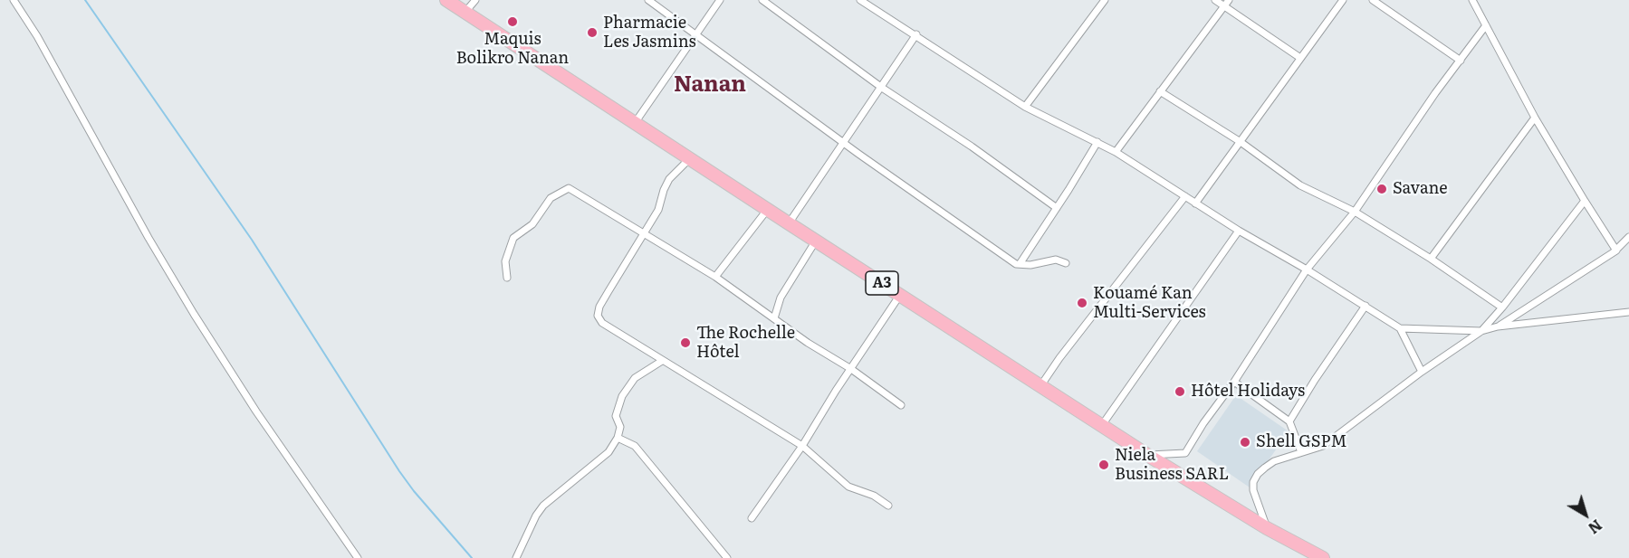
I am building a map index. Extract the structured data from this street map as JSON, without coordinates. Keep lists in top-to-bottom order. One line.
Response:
{"streets":{"highway":["A3"]},"districts":["Nanan"],"places":["Maquis Bolikro Nanan","Pharmacie Les Jasmins","Savane","Kouamé Kan Multi-Services","The Rochelle Hôtel","Hôtel Holidays","Shell GSPM","Niela Business SARL"],"north":"bottom right"}
